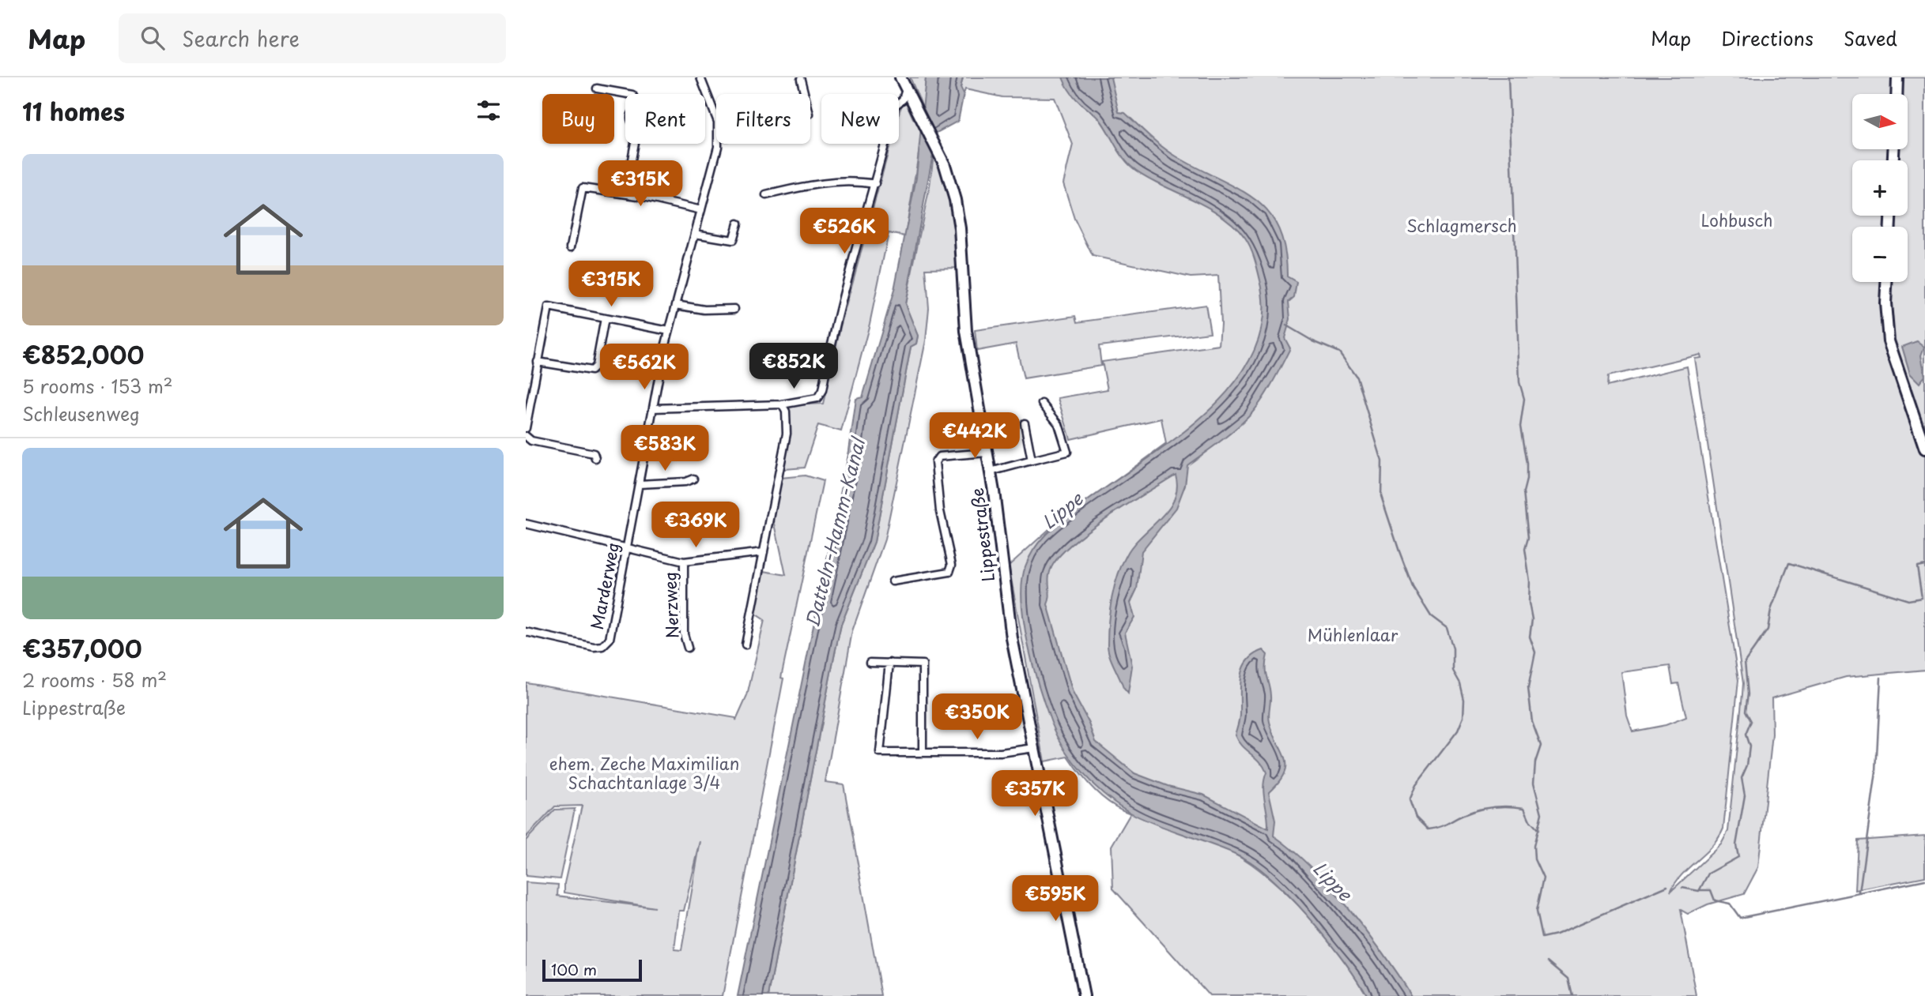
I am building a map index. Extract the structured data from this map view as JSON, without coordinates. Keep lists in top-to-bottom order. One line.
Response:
{"streets":{"main road":["Lippestraße"],"street":["Marderweg","Nerzweg"]},"water":["Lippe","Datteln-Hamm-Kanal"],"parks":["Lohbusch","Schlagmersch","Mühlenlaar","ehem. Zeche Maximilian Schachtanlage 3/4"],"scale_bar":"100 m","north":"right","page":{"header":"Map","search":"Search here","nav":["Map","Directions","Saved"],"heading":"11 homes","map_buttons":["+","−"],"chip":["Buy","Rent","Filters","New"],"list":[{"name":"€852,000","note":"5 rooms · 153 m² · Schleusenweg"},{"name":"€357,000","note":"2 rooms · 58 m² · Lippestraße"}],"price":["€315K","€526K","€315K","€852K","€562K","€442K","€583K","€369K","€350K","€357K","€595K"],"scale":"100 m"}}
